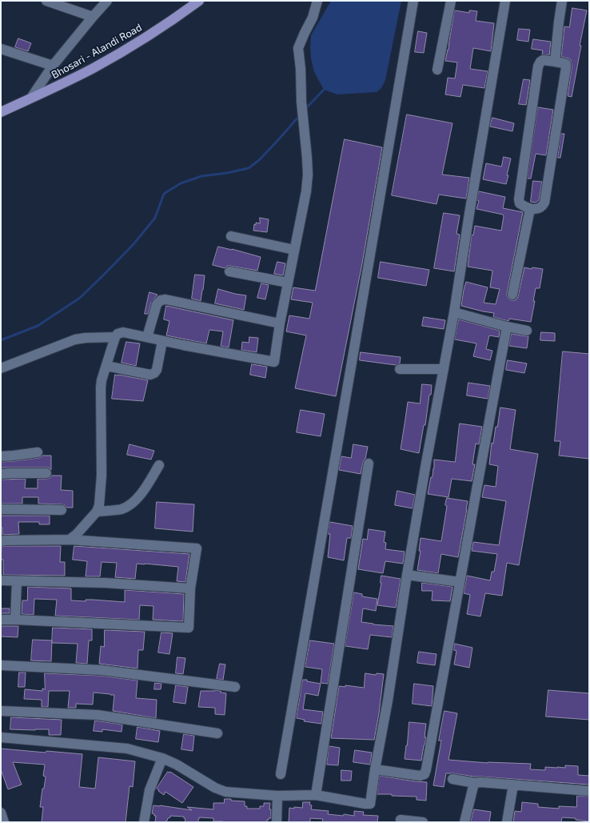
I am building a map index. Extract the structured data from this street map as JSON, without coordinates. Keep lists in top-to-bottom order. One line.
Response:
{"streets":{"main road":["Bhosari - Alandi Road"]}}
